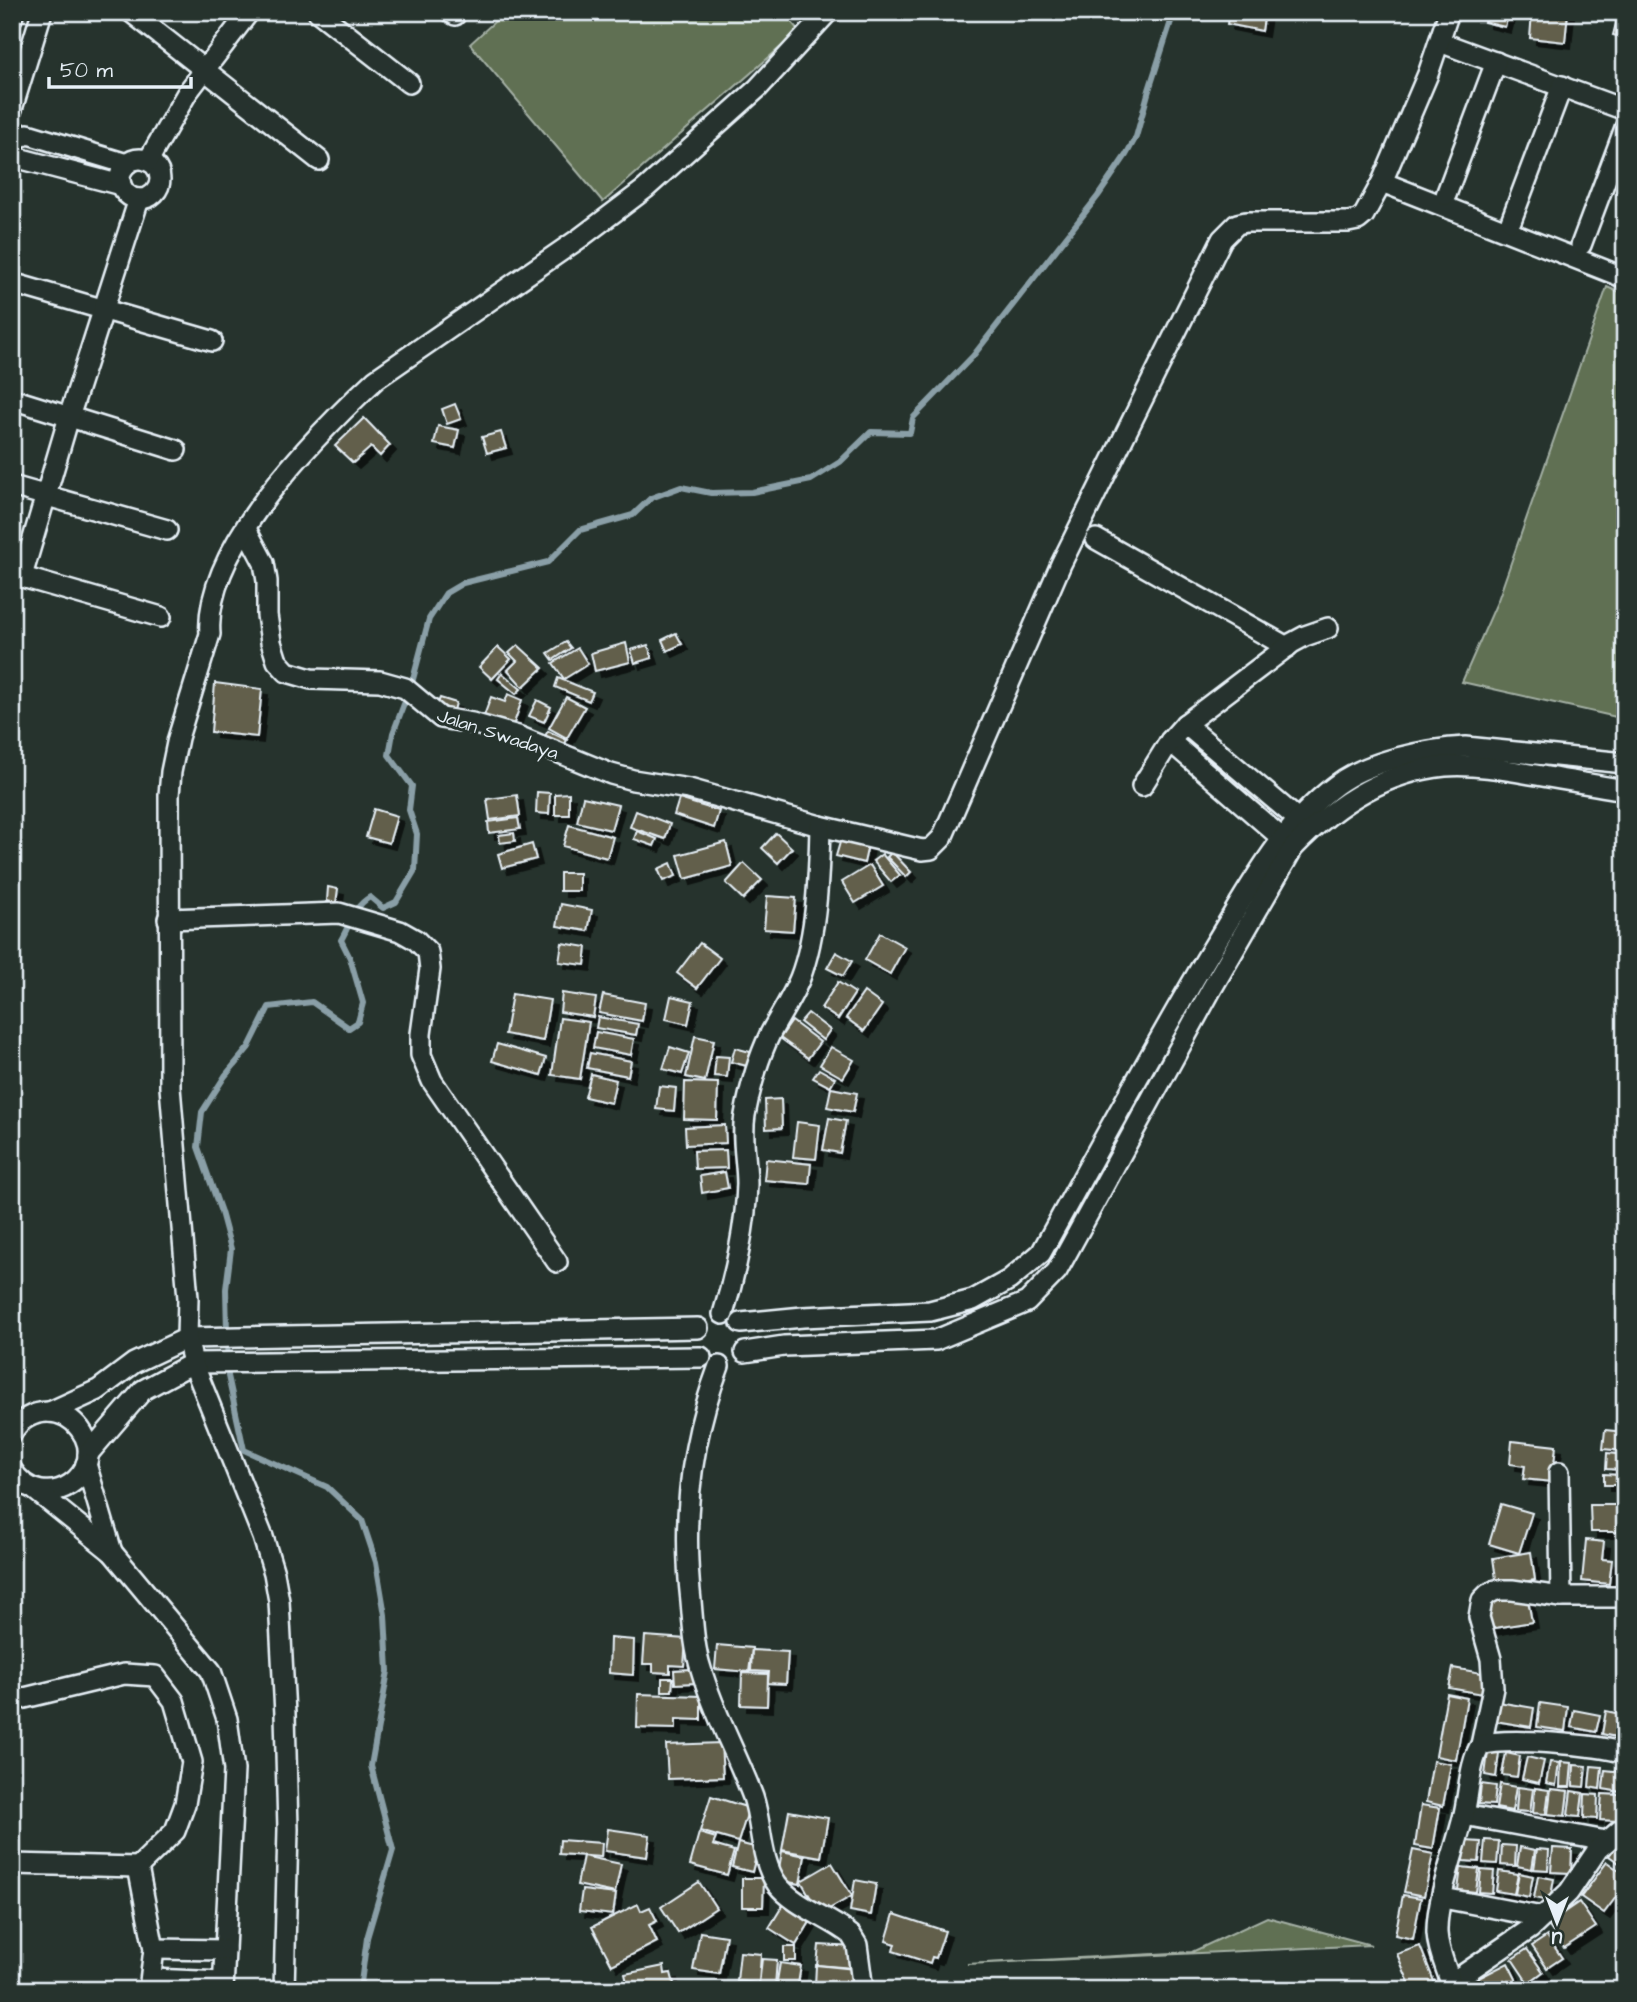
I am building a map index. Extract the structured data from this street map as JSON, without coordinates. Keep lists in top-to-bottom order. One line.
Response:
{"streets":{"street":["Jalan Swadaya"]},"scale_bar":"50 m","north":"bottom"}
